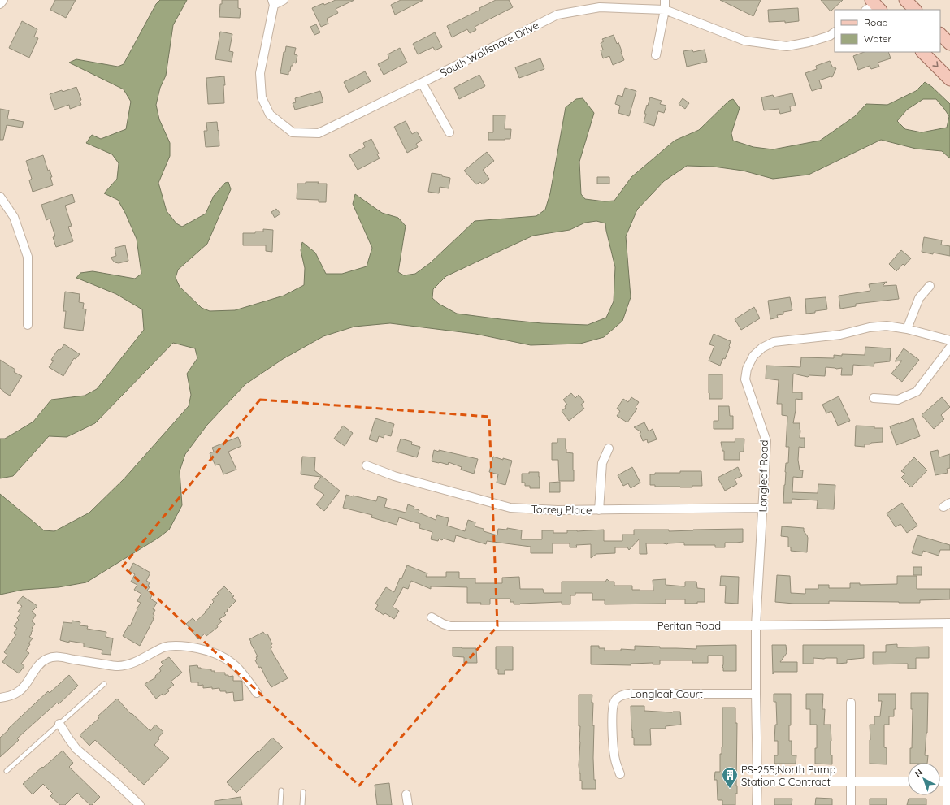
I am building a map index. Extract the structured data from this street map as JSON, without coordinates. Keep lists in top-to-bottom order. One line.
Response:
{"streets":{"street":["South Wolfsnare Drive","Longleaf Road","Torrey Place","Peritan Road","Longleaf Court"]},"crossings":[["Longleaf Road","Torrey Place"],["Longleaf Road","Peritan Road"],["Longleaf Road","Longleaf Court"]],"places":{"building":["PS-255;North Pump Station C Contract"]},"legend":["Road","Water"],"north":"top left"}
